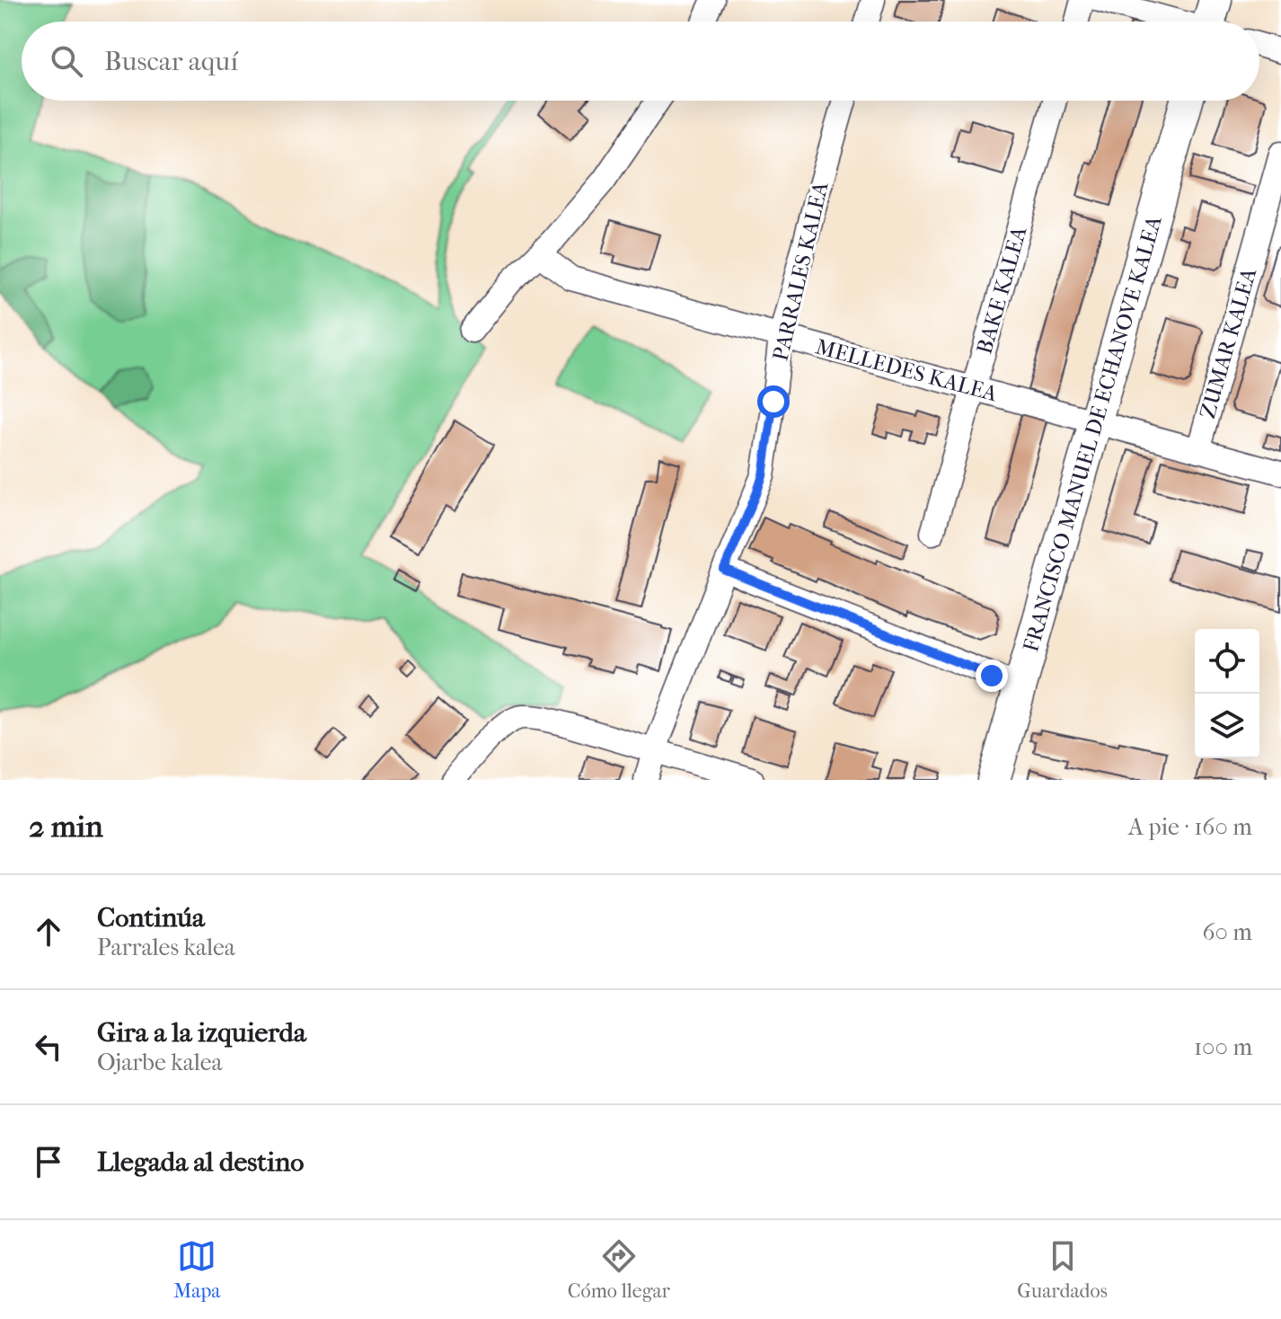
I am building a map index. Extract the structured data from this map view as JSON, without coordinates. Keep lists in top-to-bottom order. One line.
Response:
{"streets":{"street":["PARRALES KALEA","BAKE KALEA","ZUMAR KALEA","MELLEDES KALEA","FRANCISCO MANUEL DE ECHANOVE KALEA"]},"crossings":[["PARRALES KALEA","MELLEDES KALEA"],["BAKE KALEA","MELLEDES KALEA"],["ZUMAR KALEA","MELLEDES KALEA"],["MELLEDES KALEA","FRANCISCO MANUEL DE ECHANOVE KALEA"]],"page":{"search":"Buscar aquí","heading":["2 min","A pie · 160 m"],"list":[["Continúa","Parrales kalea","60 m"],["Gira a la izquierda","Ojarbe kalea","100 m"],"Llegada al destino"],"nav":["Mapa","Cómo llegar","Guardados"]}}
